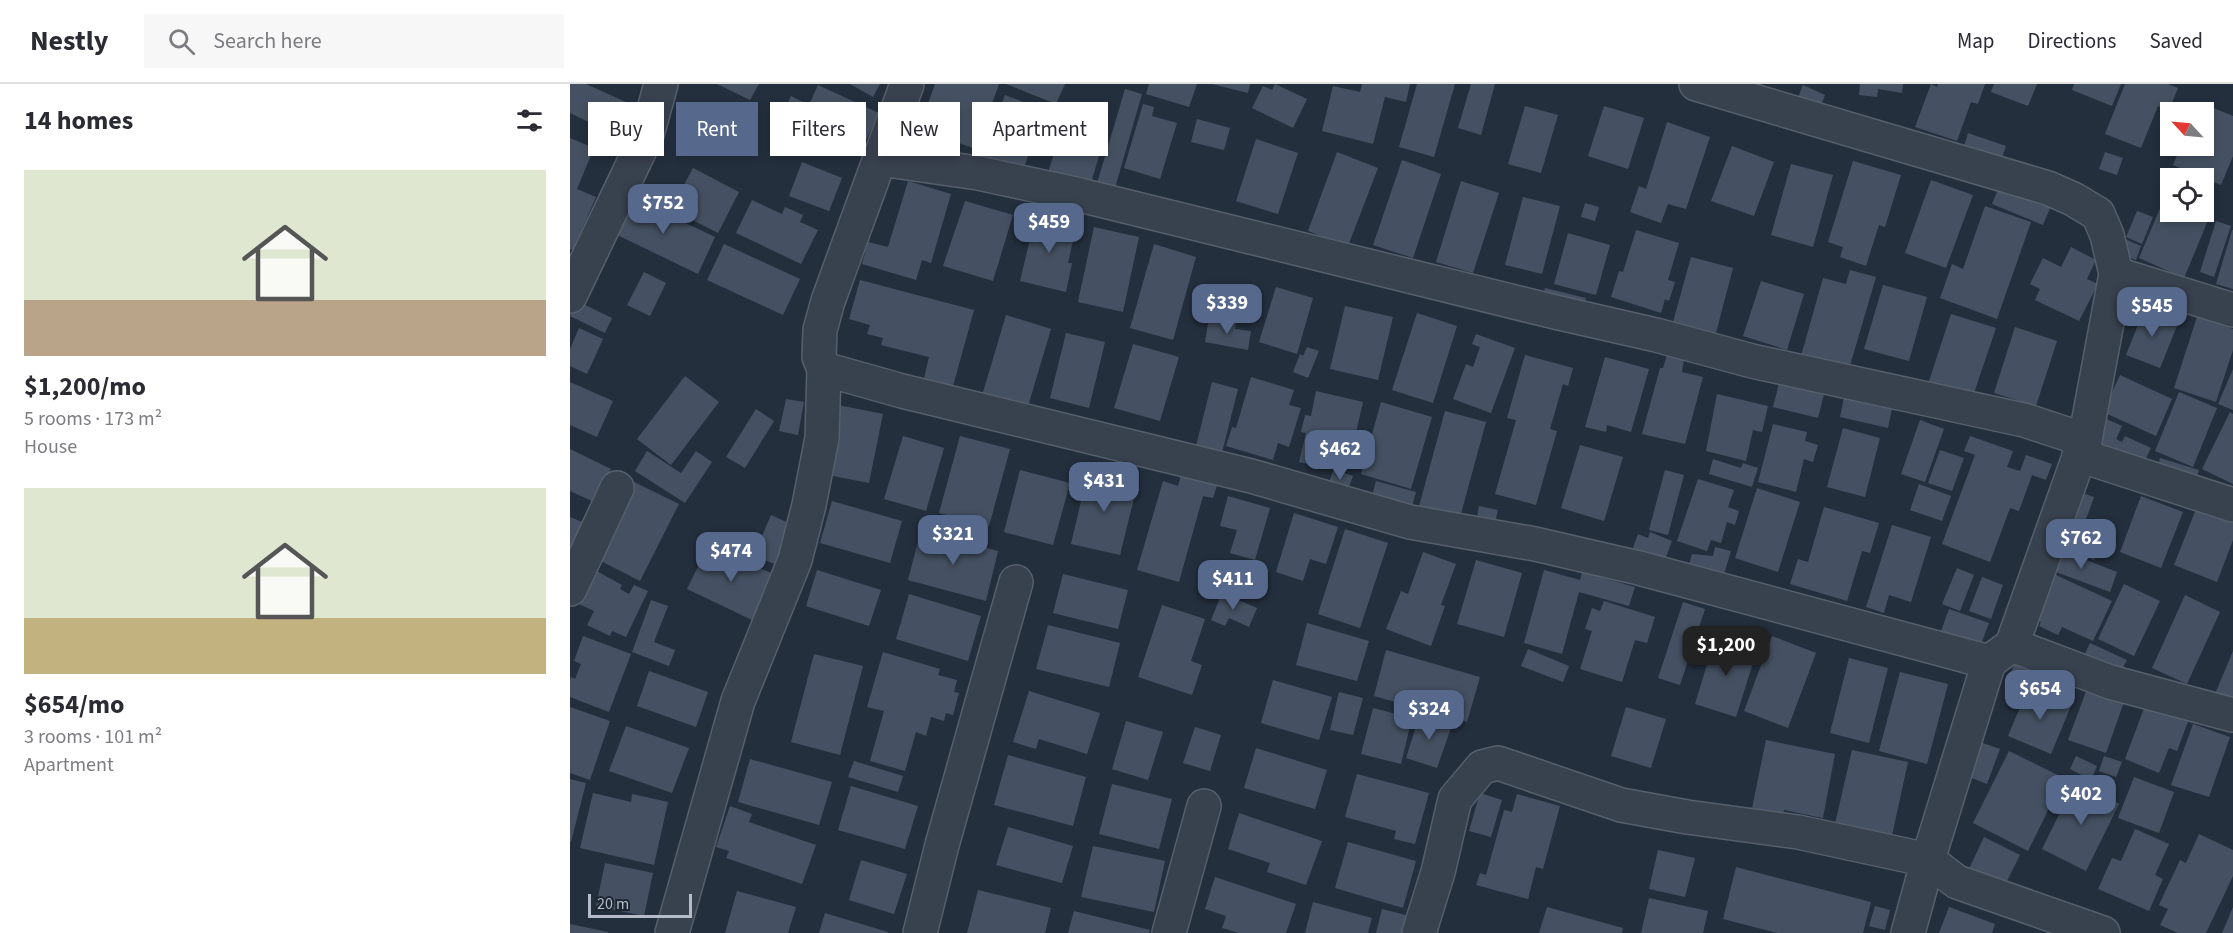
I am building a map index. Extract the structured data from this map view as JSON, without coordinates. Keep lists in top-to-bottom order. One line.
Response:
{"scale_bar":"20 m","north":"top left","page":{"header":"Nestly","search":"Search here","nav":["Map","Directions","Saved"],"heading":"14 homes","chip":["Buy","Rent","Filters","New","Apartment"],"list":[{"name":"$1,200/mo","note":"5 rooms · 173 m² · House"},{"name":"$654/mo","note":"3 rooms · 101 m² · Apartment"}],"price":["$752","$459","$339","$545","$462","$431","$321","$762","$474","$411","$1,200","$654","$324","$402"],"scale":"20 m"}}
